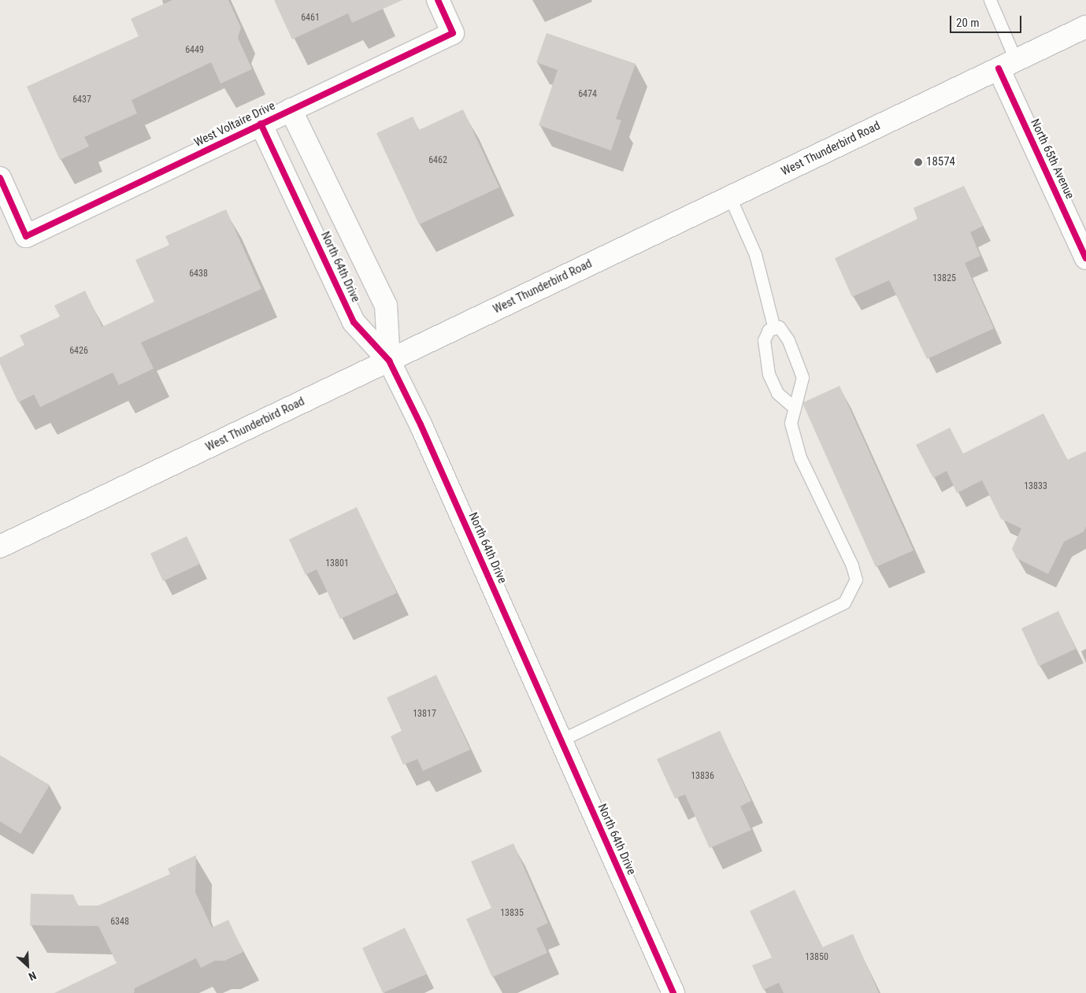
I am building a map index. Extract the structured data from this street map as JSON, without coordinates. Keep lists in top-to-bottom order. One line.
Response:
{"streets":{"street":["West Voltaire Drive","West Thunderbird Road","North 65th Avenue","North 64th Drive"]},"crossings":[["West Voltaire Drive","North 64th Drive"],["West Thunderbird Road","North 65th Avenue"],["West Thunderbird Road","North 64th Drive"]],"places":["18574"],"house_numbers":["6461","6449","6474","6437","6462","6438","13825","6426","13833","13801","13817","13836","13835","6348","13850"],"scale_bar":"20 m","north":"bottom right"}
